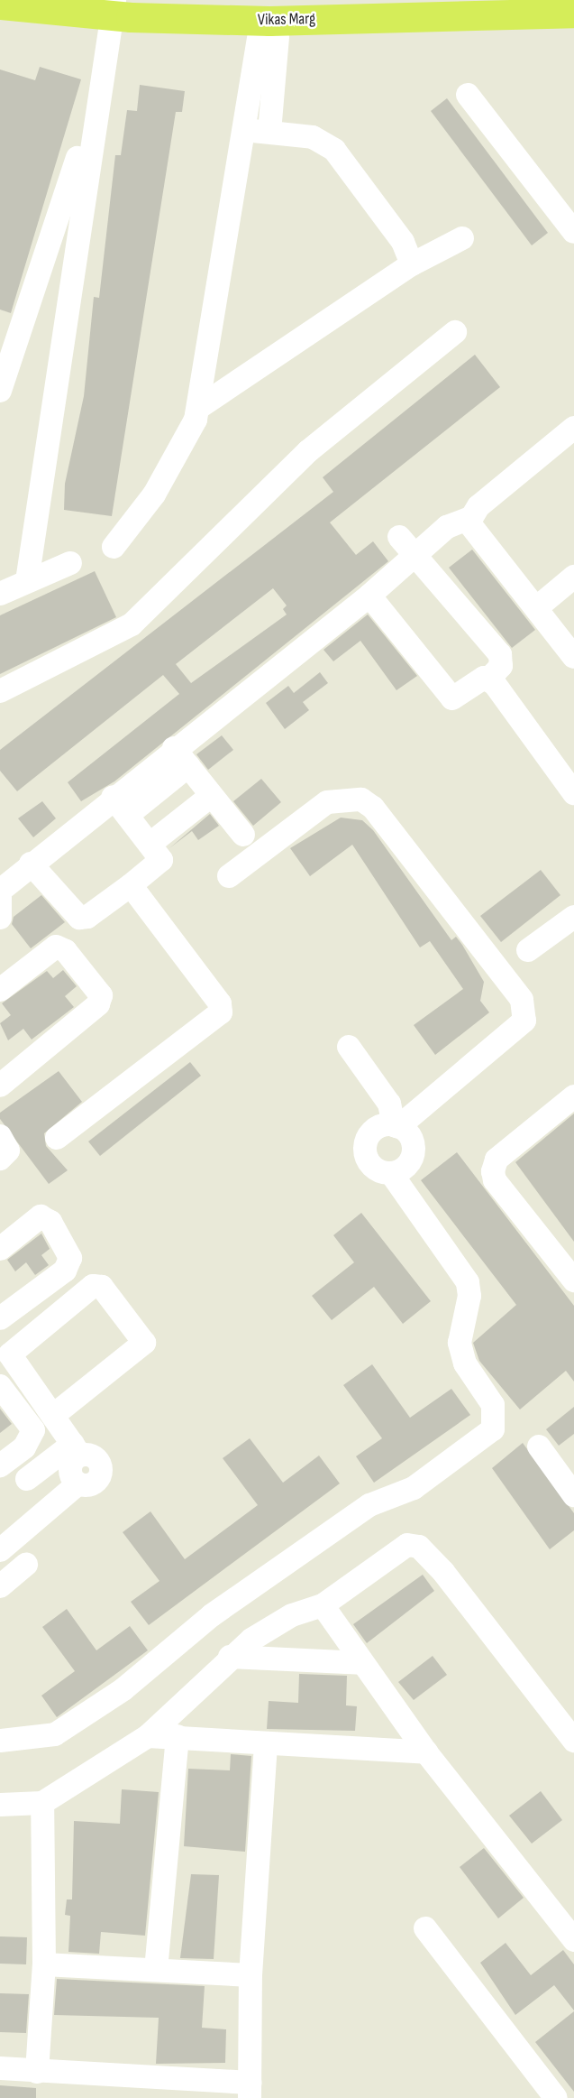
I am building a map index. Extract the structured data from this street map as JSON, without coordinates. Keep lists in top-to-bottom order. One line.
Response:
{"streets":{"main road":["Vikas Marg"]}}
